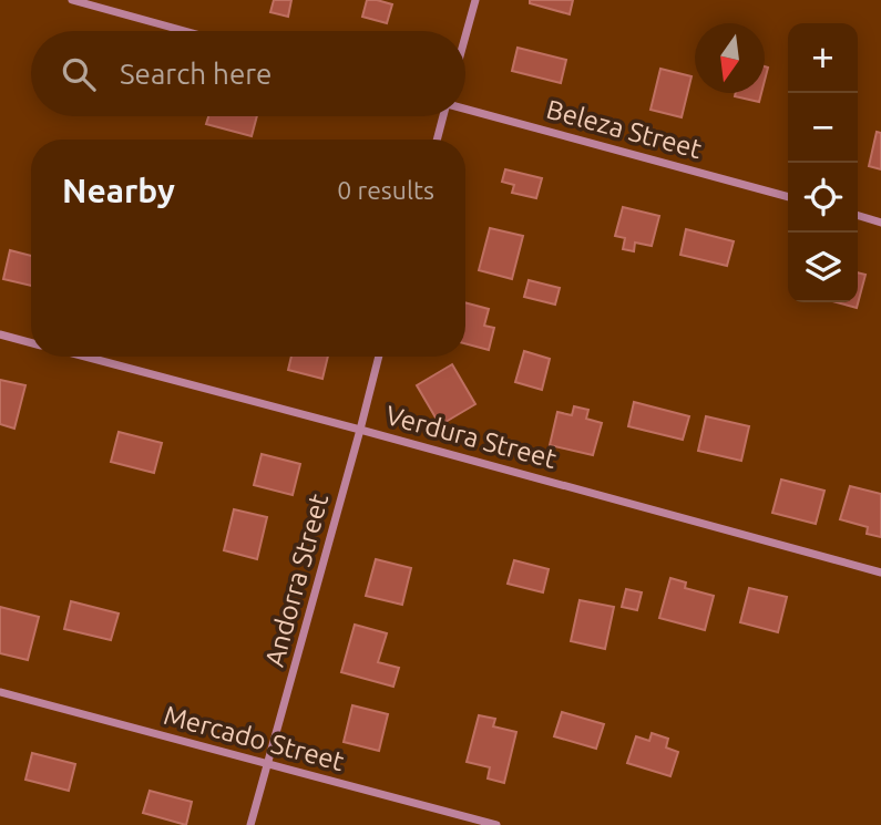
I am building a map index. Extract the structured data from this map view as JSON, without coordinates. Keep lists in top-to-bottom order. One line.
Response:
{"streets":{"street":["Beleza Street","Verdura Street","Andorra Street","Mercado Street"]},"crossings":[["Verdura Street","Andorra Street"],["Andorra Street","Mercado Street"]],"north":"bottom","page":{"map_buttons":["+","−"],"search":"Search here","heading":["Nearby","0 results"]}}
